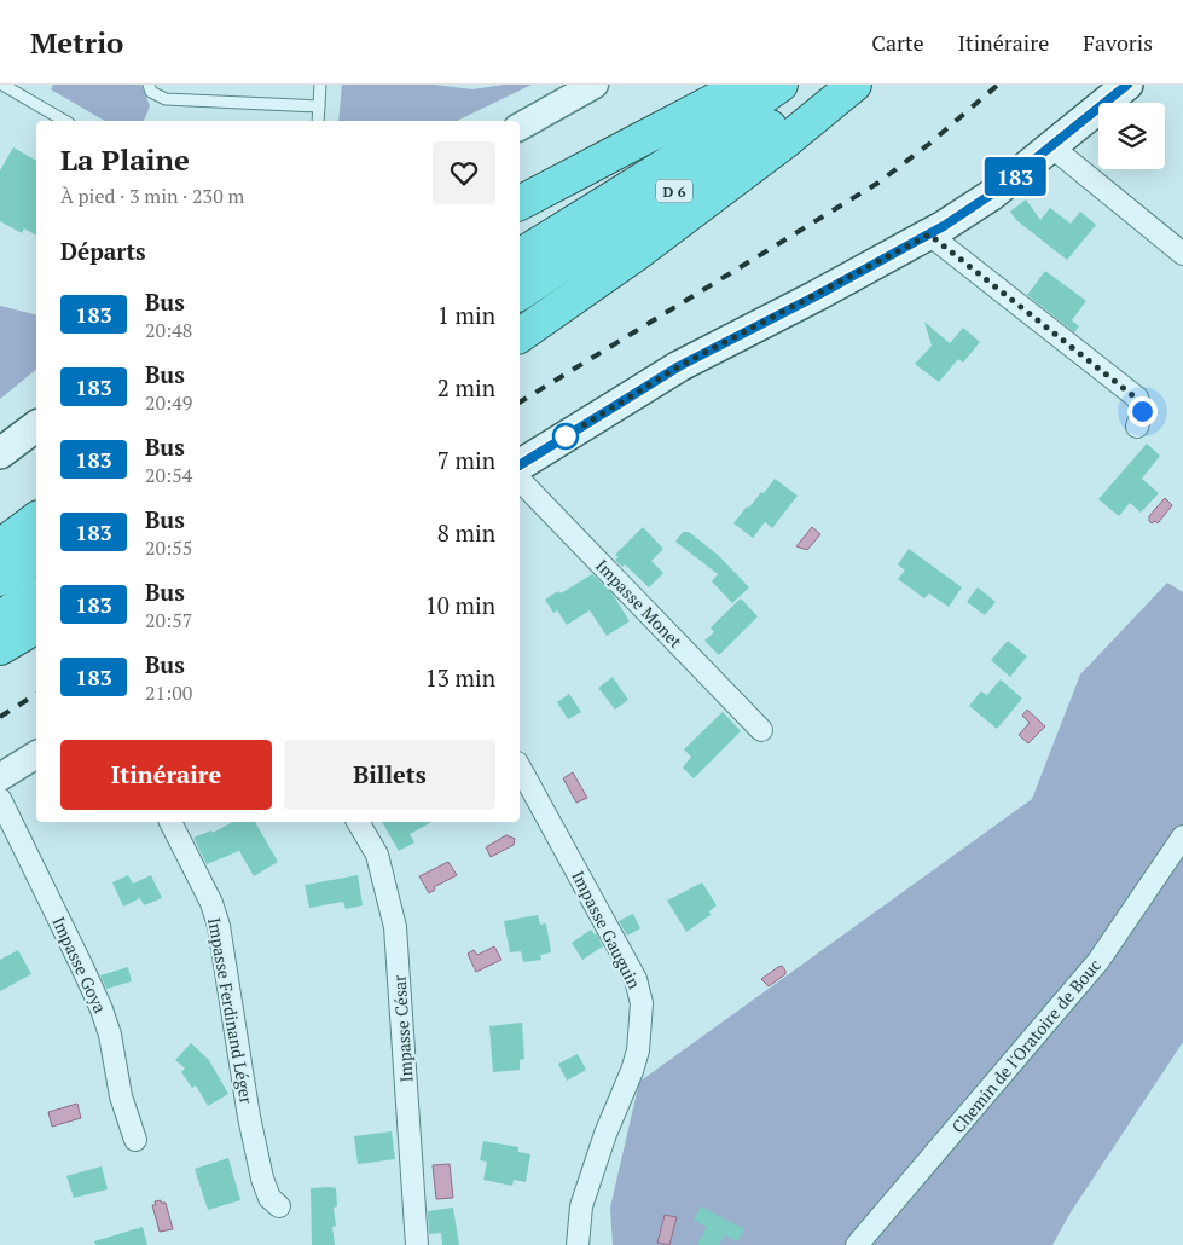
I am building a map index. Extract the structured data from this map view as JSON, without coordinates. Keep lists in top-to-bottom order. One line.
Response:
{"streets":{"highway":["D 6"],"street":["Impasse Monet","Impasse Gauguin","Impasse Goya","Impasse Ferdinand Léger","Impasse César","Chemin de l'Oratoire de Bouc"]},"lines":["bus line 183"],"page":{"header":"Metrio","nav":["Carte","Itinéraire","Favoris"],"on_map":"183","heading":[["La Plaine","À pied · 3 min · 230 m"],"Départs"],"list":[{"mark":"183","name":"Bus","note":"20:48","value":"1 min"},{"mark":"183","name":"Bus","note":"20:49","value":"2 min"},{"mark":"183","name":"Bus","note":"20:54","value":"7 min"},{"mark":"183","name":"Bus","note":"20:55","value":"8 min"},{"mark":"183","name":"Bus","note":"20:57","value":"10 min"},{"mark":"183","name":"Bus","note":"21:00","value":"13 min"}],"buttons":["Itinéraire","Billets"]}}
